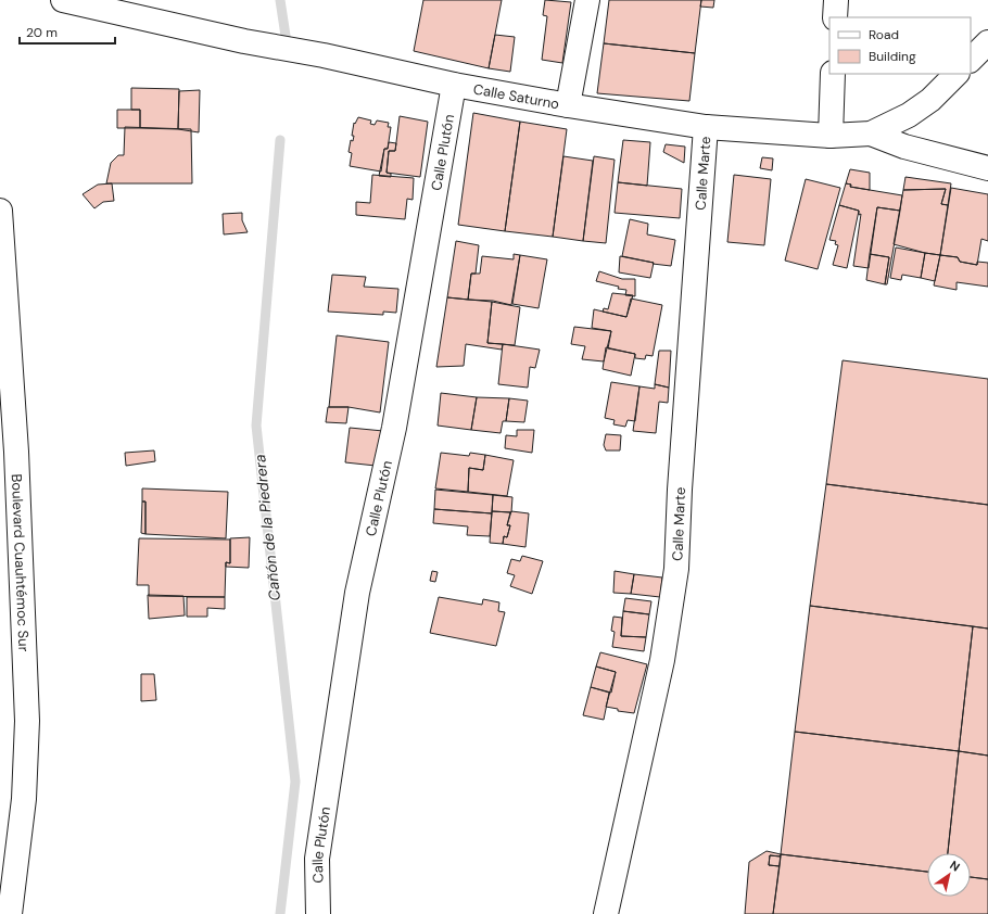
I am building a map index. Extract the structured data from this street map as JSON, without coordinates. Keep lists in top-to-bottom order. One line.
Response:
{"streets":{"street":["Calle Saturno","Calle Plutón","Calle Marte","Boulevard Cuauhtémoc Sur"]},"crossings":[["Calle Saturno","Calle Plutón"],["Calle Saturno","Calle Marte"]],"water":["Cañón de la Piedrera"],"legend":["Road","Building"],"scale_bar":"20 m","north":"top right"}
